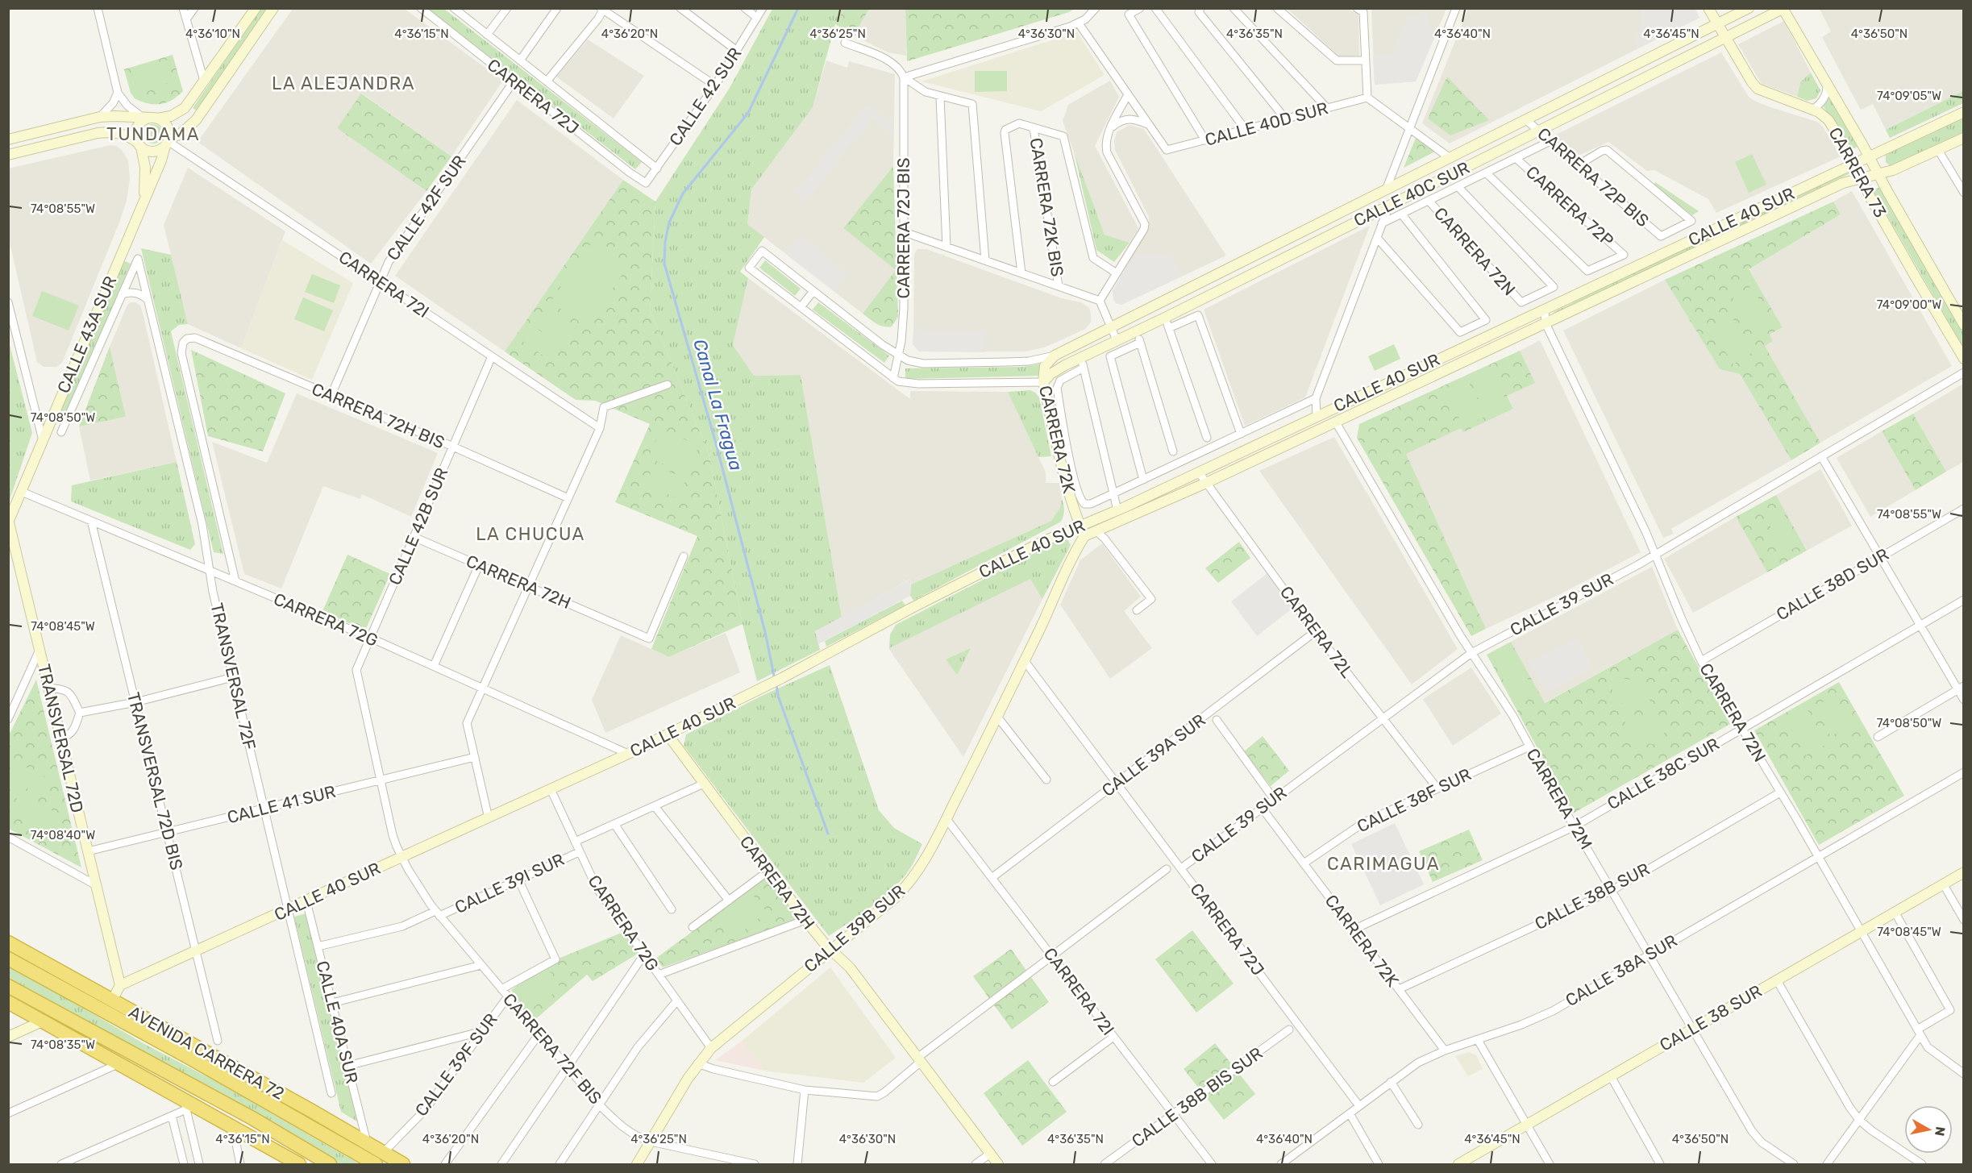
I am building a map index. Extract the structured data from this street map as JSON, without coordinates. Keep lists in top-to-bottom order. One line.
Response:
{"streets":{"highway":["AVENIDA CARRERA 72"],"street":["CARRERA 72J","CALLE 42 SUR","CALLE 40D SUR","CARRERA 73","CARRERA 72P BIS","CALLE 40C SUR","CARRERA 72P","CARRERA 72K BIS","CALLE 42F SUR","CALLE 40 SUR","CARRERA 72J BIS","CARRERA 72N","CARRERA 72I","CALLE 43A SUR","CARRERA 72H BIS","CARRERA 72K","CALLE 42B SUR","CARRERA 72H","CALLE 38D SUR","CALLE 39 SUR","CARRERA 72G","CARRERA 72L","TRANSVERSAL 72F","TRANSVERSAL 72D","CALLE 39A SUR","CALLE 38C SUR","TRANSVERSAL 72D BIS","CARRERA 72M","CALLE 38F SUR","CALLE 41 SUR","CALLE 39I SUR","CALLE 38B SUR","CALLE 39B SUR","CALLE 38A SUR","CALLE 38 SUR","CALLE 40A SUR","CARRERA 72F BIS","CALLE 39F SUR","CALLE 38B BIS SUR"]},"crossings":[["CARRERA 72J","CALLE 42 SUR"],["CARRERA 72J","CALLE 42F SUR"],["CARRERA 72J","CALLE 39 SUR"],["CARRERA 72J","CALLE 39A SUR"],["CARRERA 72J","CALLE 39B SUR"],["CARRERA 72J","CALLE 38A SUR"],["CARRERA 73","CALLE 40C SUR"],["CARRERA 73","CALLE 40 SUR"],["CARRERA 72P BIS","CALLE 40C SUR"],["CARRERA 72P BIS","CALLE 40 SUR"],["CALLE 40C SUR","CARRERA 72P"],["CALLE 40C SUR","CARRERA 72N"],["CALLE 40C SUR","CARRERA 72K"],["CALLE 42F SUR","CARRERA 72I"],["CALLE 42F SUR","CARRERA 72H BIS"],["CALLE 40 SUR","CARRERA 72N"],["CALLE 40 SUR","CARRERA 72K"],["CALLE 40 SUR","CARRERA 72H"],["CALLE 40 SUR","CARRERA 72G"],["CALLE 40 SUR","CARRERA 72L"],["CALLE 40 SUR","TRANSVERSAL 72F"],["CALLE 40 SUR","TRANSVERSAL 72D"],["CALLE 40 SUR","TRANSVERSAL 72D BIS"],["CALLE 40 SUR","CARRERA 72M"],["CALLE 40 SUR","CALLE 39B SUR"],["CALLE 40 SUR","CALLE 40A SUR"],["CALLE 40 SUR","CARRERA 72F BIS"],["CARRERA 72N","CALLE 38D SUR"],["CARRERA 72N","CALLE 39 SUR"],["CARRERA 72N","CALLE 38C SUR"],["CARRERA 72N","CALLE 38B SUR"],["CARRERA 72N","CALLE 38A SUR"],["CARRERA 72N","CALLE 38 SUR"],["CARRERA 72I","CALLE 43A SUR"],["CARRERA 72I","CALLE 42B SUR"],["CARRERA 72I","CALLE 39A SUR"],["CARRERA 72I","CALLE 39B SUR"],["CARRERA 72I","CALLE 38B BIS SUR"],["CALLE 43A SUR","CARRERA 72G"],["CALLE 43A SUR","TRANSVERSAL 72F"],["CALLE 43A SUR","TRANSVERSAL 72D"],["CARRERA 72H BIS","CALLE 42B SUR"],["CARRERA 72H BIS","TRANSVERSAL 72F"],["CARRERA 72K","CALLE 39 SUR"],["CARRERA 72K","CALLE 38C SUR"],["CARRERA 72K","CALLE 38F SUR"],["CARRERA 72K","CALLE 38B SUR"],["CARRERA 72K","CALLE 38A SUR"],["CALLE 42B SUR","CARRERA 72H"],["CALLE 42B SUR","CARRERA 72G"],["CALLE 42B SUR","CARRERA 72F BIS"],["CARRERA 72H","CALLE 39I SUR"],["CARRERA 72H","CALLE 39B SUR"],["CALLE 39 SUR","CARRERA 72L"],["CALLE 39 SUR","CARRERA 72M"],["CARRERA 72G","TRANSVERSAL 72F"],["CARRERA 72G","TRANSVERSAL 72D BIS"],["CARRERA 72G","CALLE 39I SUR"],["CARRERA 72G","CALLE 39B SUR"],["CARRERA 72L","CALLE 39A SUR"],["CARRERA 72L","CALLE 38F SUR"],["TRANSVERSAL 72F","CALLE 41 SUR"],["TRANSVERSAL 72D","CALLE 41 SUR"],["CALLE 38C SUR","CARRERA 72M"],["TRANSVERSAL 72D BIS","CALLE 41 SUR"],["CARRERA 72M","CALLE 38F SUR"],["CARRERA 72M","CALLE 38B SUR"],["CARRERA 72M","CALLE 38A SUR"],["CARRERA 72M","CALLE 38 SUR"],["CALLE 41 SUR","CARRERA 72F BIS"],["CALLE 39I SUR","CALLE 40A SUR"],["CALLE 39I SUR","CARRERA 72F BIS"],["CALLE 39B SUR","CARRERA 72F BIS"],["CALLE 40A SUR","AVENIDA CARRERA 72"],["CARRERA 72F BIS","CALLE 39F SUR"],["AVENIDA CARRERA 72","CALLE 39F SUR"]],"districts":["LA ALEJANDRA","TUNDAMA","LA CHUCUA","CARIMAGUA"],"water":["Canal La Fragua"],"north":"right","coordinates":["4°36'10\"N","4°36'15\"N","4°36'20\"N","4°36'25\"N","4°36'30\"N","4°36'35\"N","4°36'40\"N","4°36'45\"N","4°36'50\"N","74°09'05\"W","74°08'55\"W","74°09'00\"W","74°08'50\"W","74°08'45\"W","74°08'40\"W","74°08'35\"W"]}
